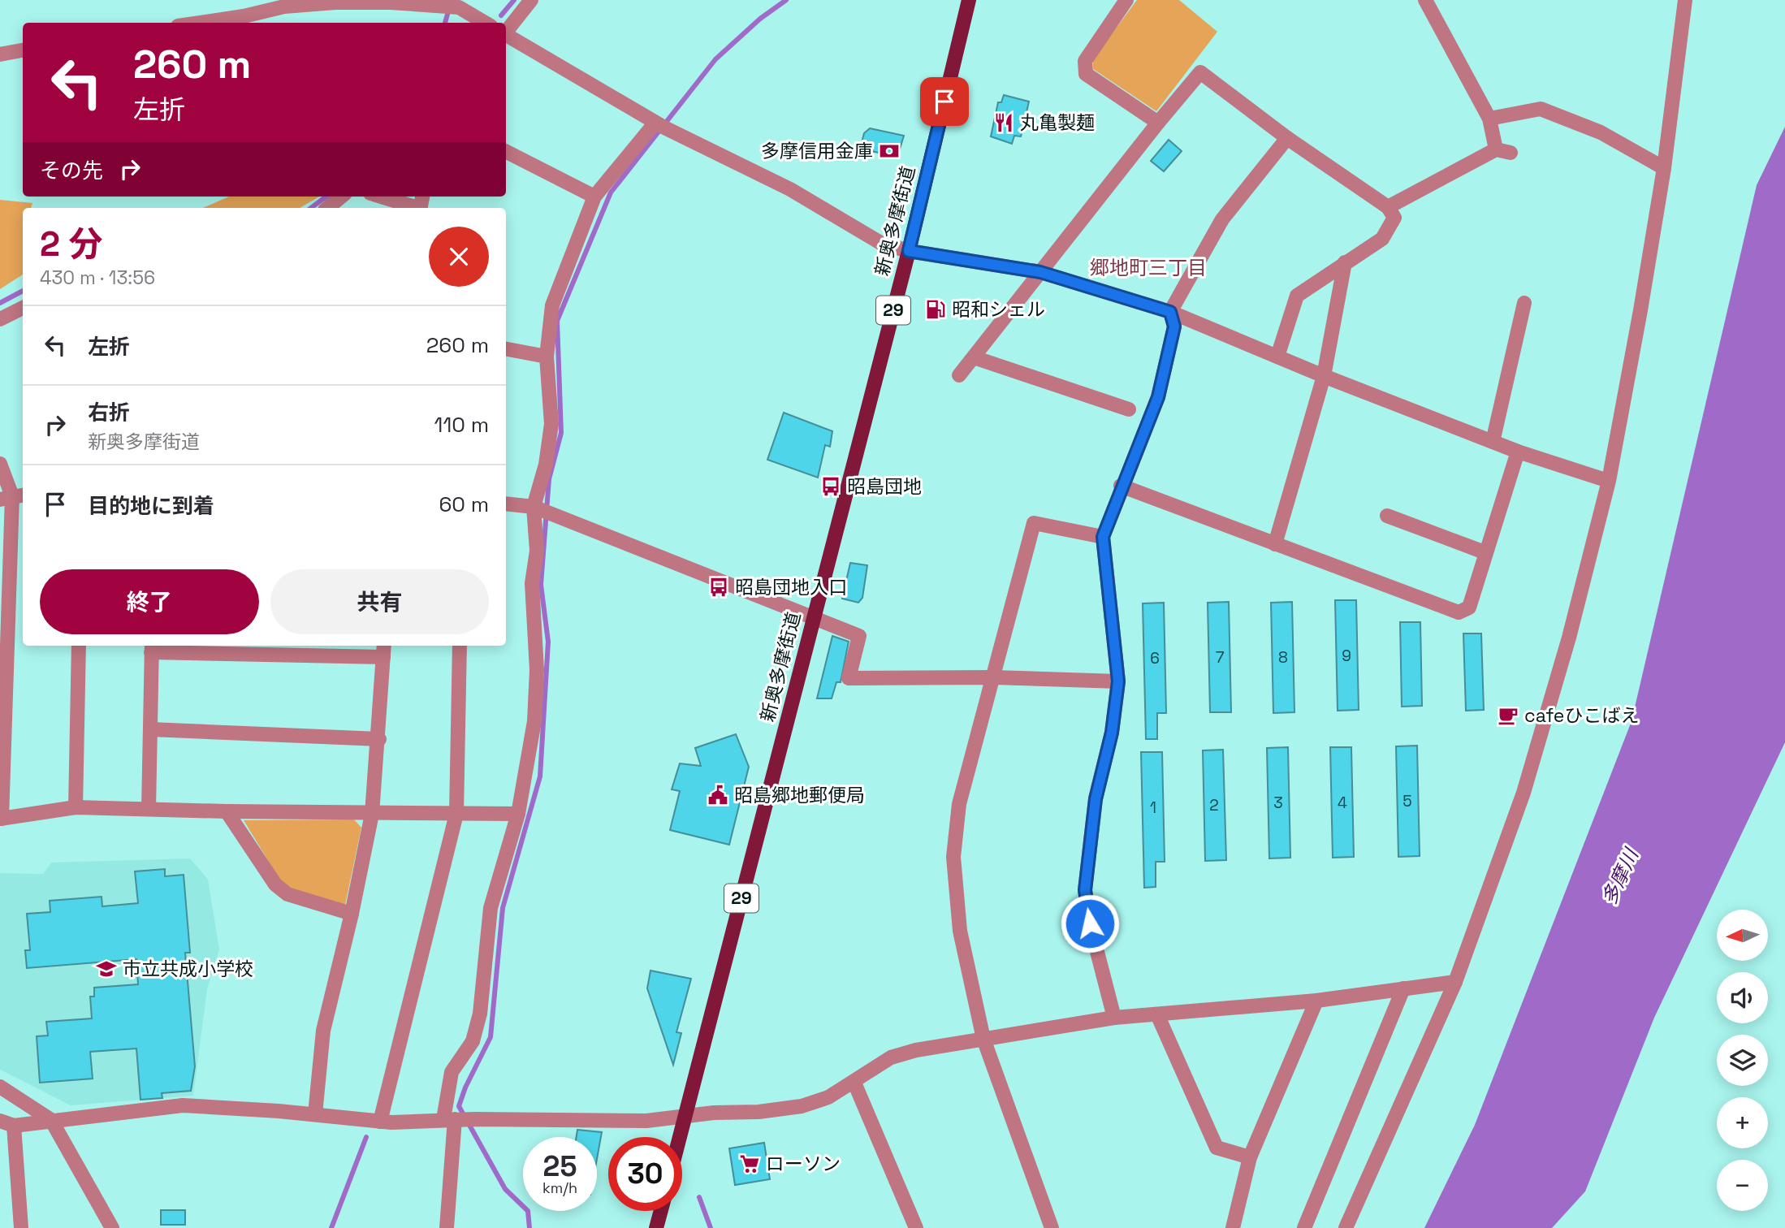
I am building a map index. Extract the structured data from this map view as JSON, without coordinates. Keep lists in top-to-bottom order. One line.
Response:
{"streets":{"main road":["新奥多摩街道","29"]},"districts":["郷地町三丁目"],"water":["多摩川"],"places":{"restaurant":["丸亀製麺"],"bank":["多摩信用金庫"],"fuel station":["昭和シェル"],"bus stop":["昭島団地","昭島団地入口"],"cafe":["cafeひこばえ"],"public building":["昭島郷地郵便局"],"school or university":["市立共成小学校"],"supermarket":["ローソン"]},"house_numbers":["9","7","8","6","5","3","4","2","1"],"north":"left","page":{"turn":["260 m","左折"],"then":"その先","heading":["2 分","430 m · 13:56"],"list":[{"name":"左折","value":"260 m"},{"name":"右折","note":"新奥多摩街道","value":"110 m"},{"name":"目的地に到着","value":"60 m"}],"buttons":["終了","共有"],"map_buttons":["+","−"],"speed":"25 km/h","limit":"30"}}
